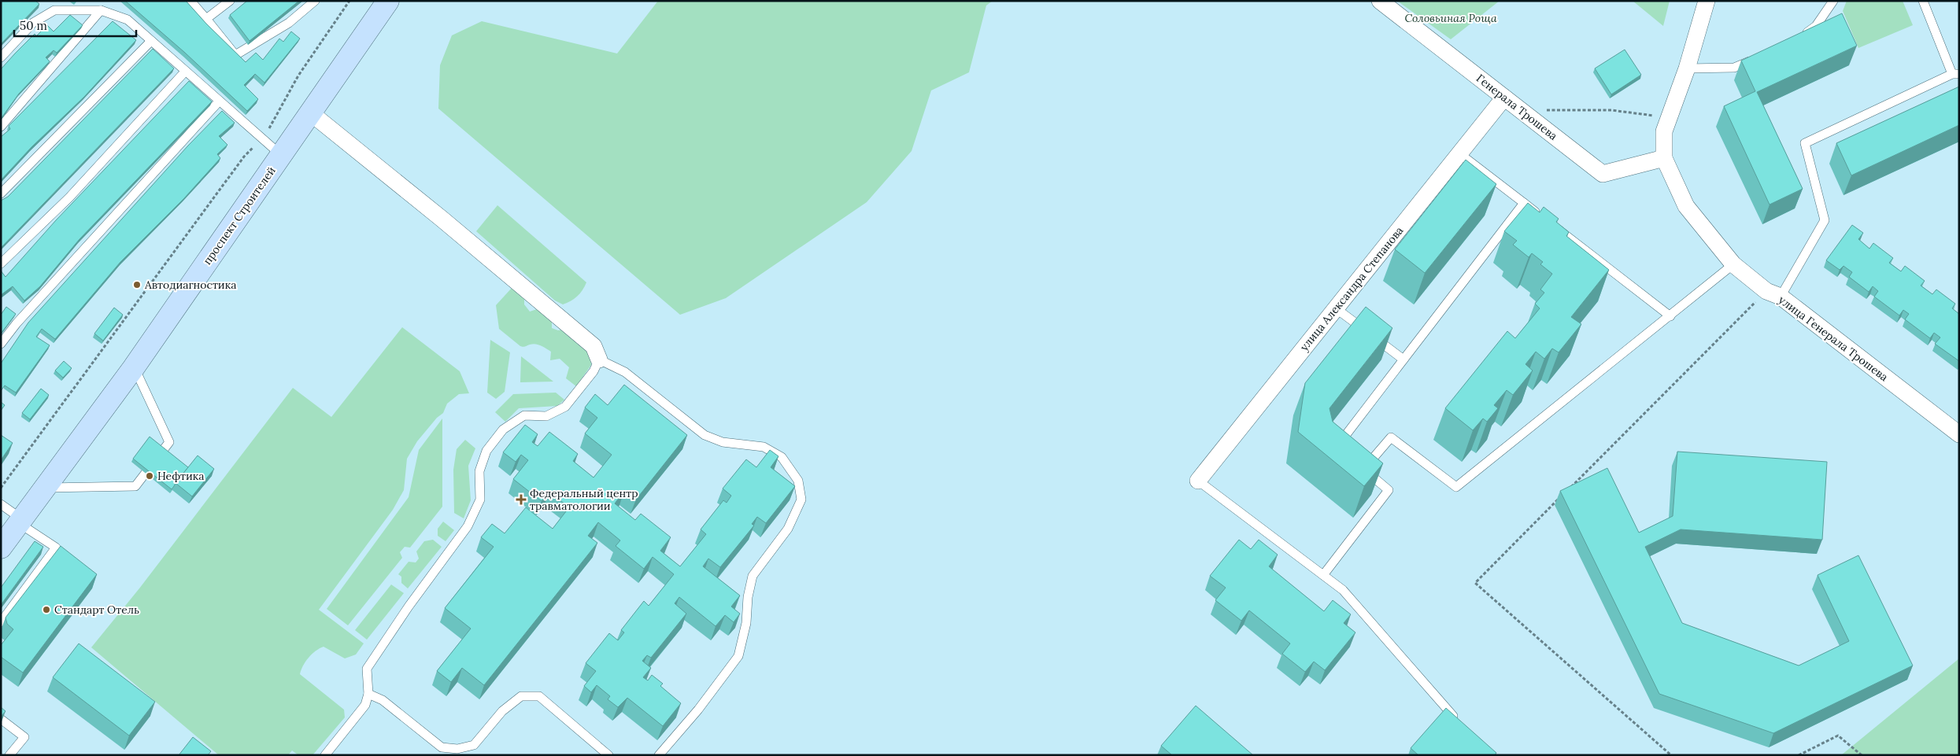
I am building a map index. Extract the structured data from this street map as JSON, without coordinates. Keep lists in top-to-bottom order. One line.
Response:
{"streets":{"main road":["проспект Строителей"],"street":["Генерала Трошева","улица Александра Степанова","улица Генерала Трошева"]},"crossings":[["Генерала Трошева","улица Александра Степанова"],["Генерала Трошева","улица Генерала Трошева"]],"parks":["Соловьиная Роща"],"places":{"other":["Автодиагностика","Нефтика","Стандарт Отель"],"health":["Федеральный центр травматологии"]},"scale_bar":"50 m"}
